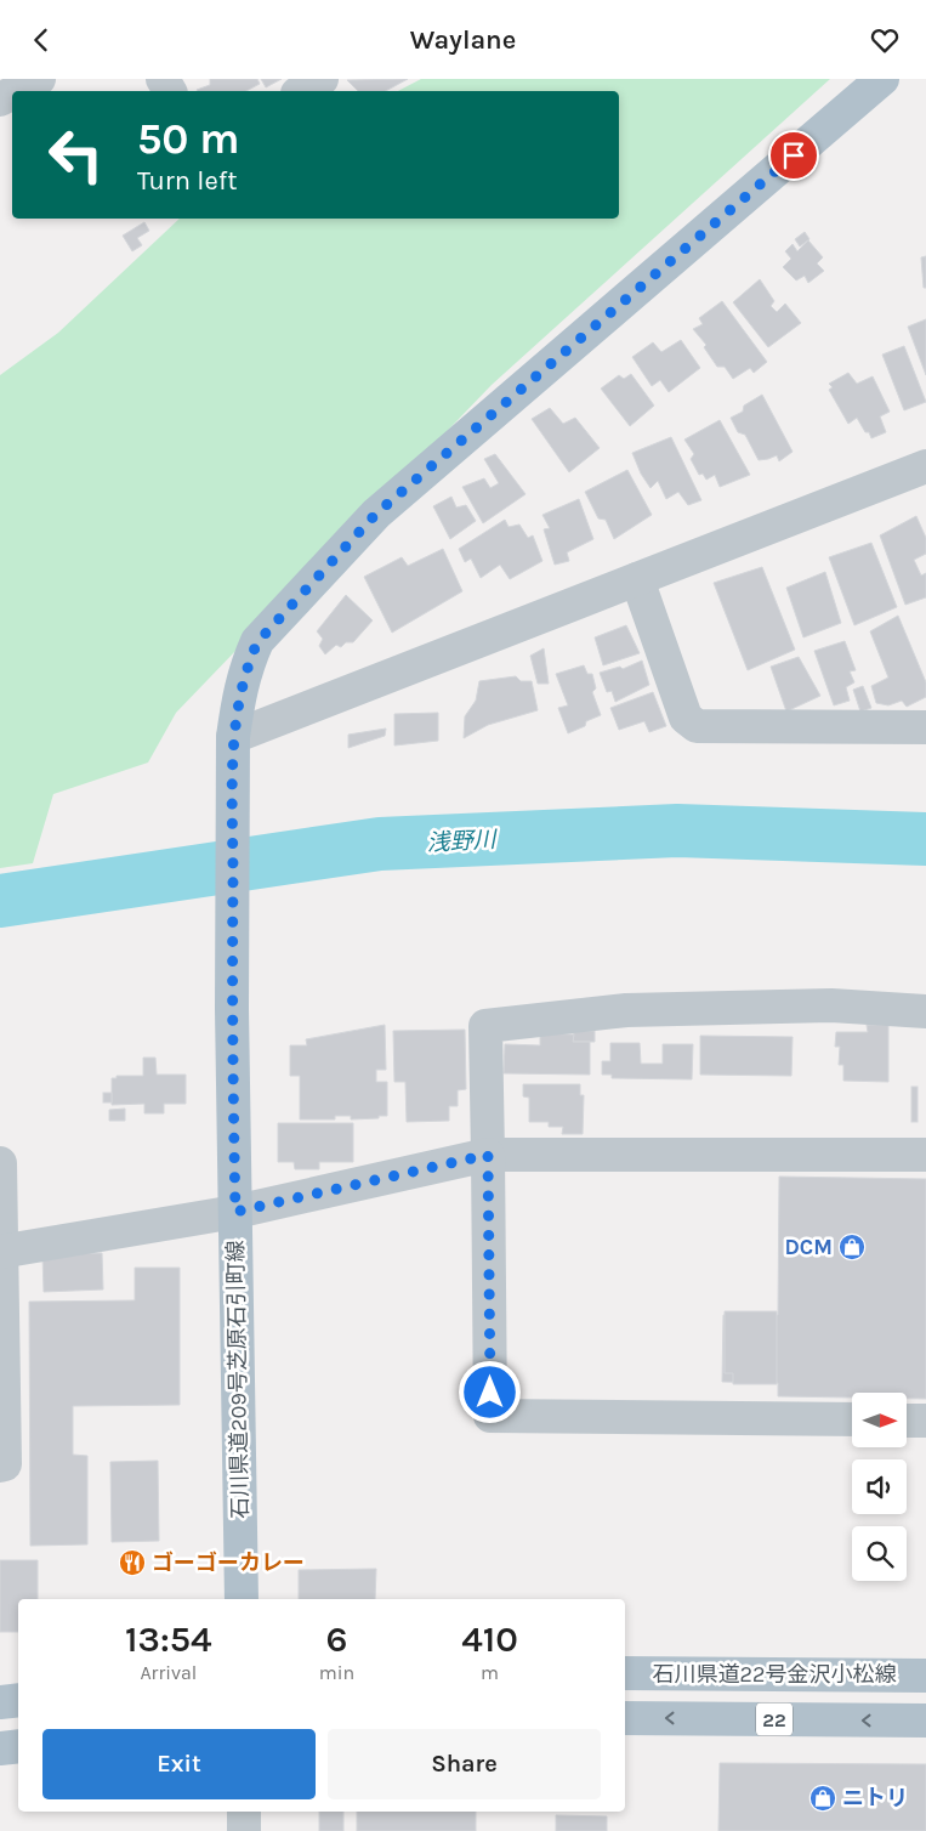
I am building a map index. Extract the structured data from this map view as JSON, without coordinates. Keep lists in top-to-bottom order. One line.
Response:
{"streets":{"main road":["石川県道209号芝原石引町線","石川県道22号金沢小松線","22"]},"water":["浅野川"],"places":{"shop":["DCM","ニトリ"],"restaurant":["ゴーゴーカレー"]},"north":"right","page":{"header":"Waylane","turn":["50 m","Turn left"],"eta":["13:54","Arrival","6","min","410","m"],"buttons":["Exit","Share"]}}
